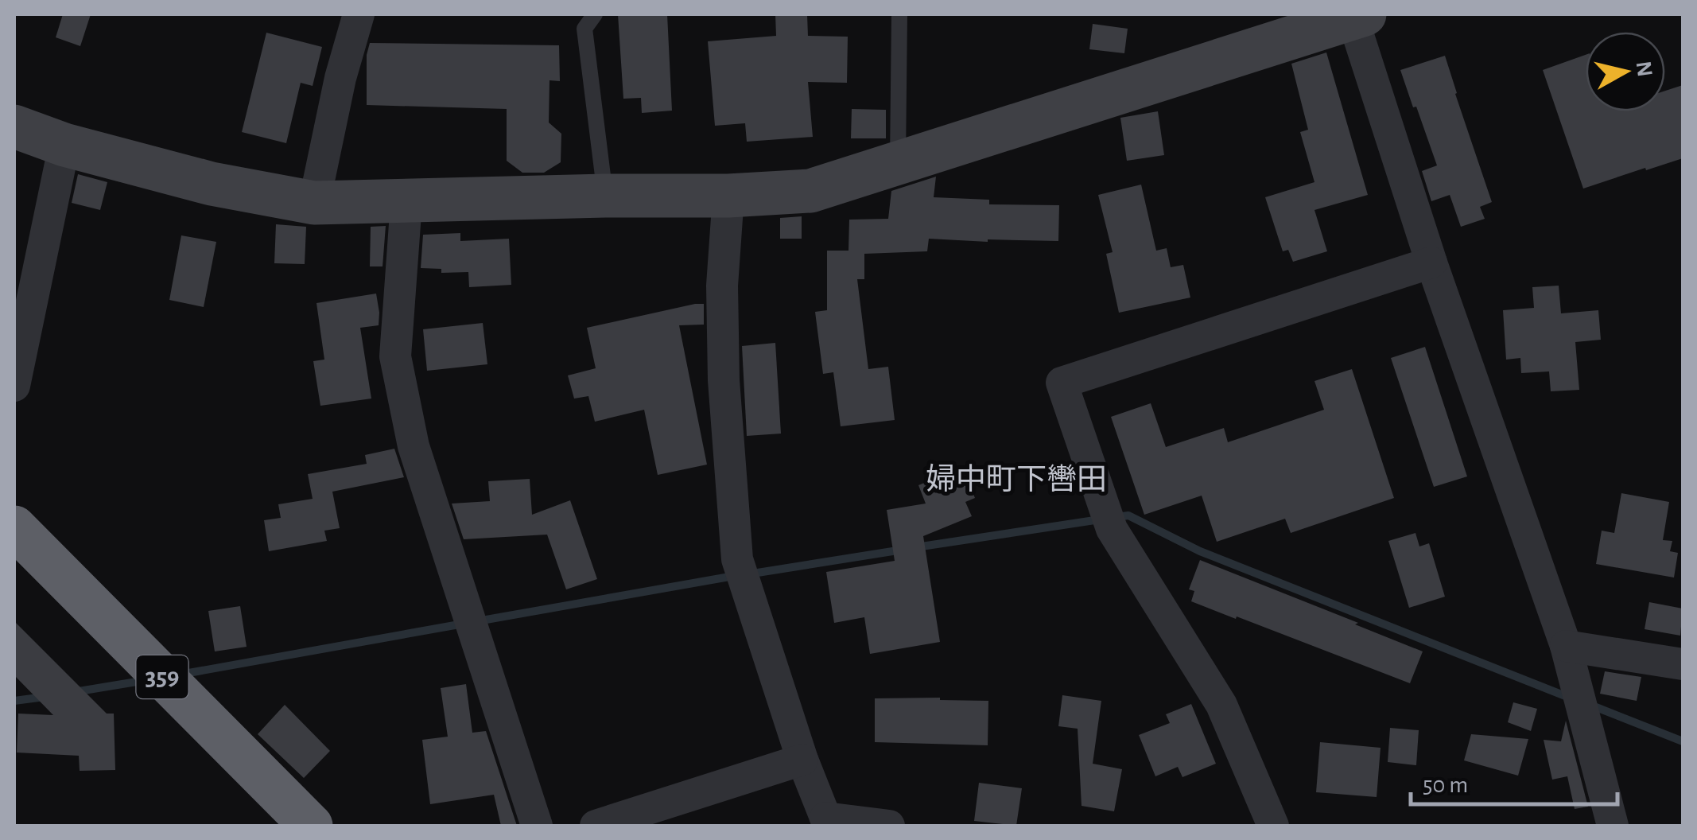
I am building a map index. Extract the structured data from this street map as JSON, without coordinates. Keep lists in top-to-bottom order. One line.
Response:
{"streets":{"highway":["359"]},"districts":["婦中町下轡田"],"scale_bar":"50 m","north":"right"}
